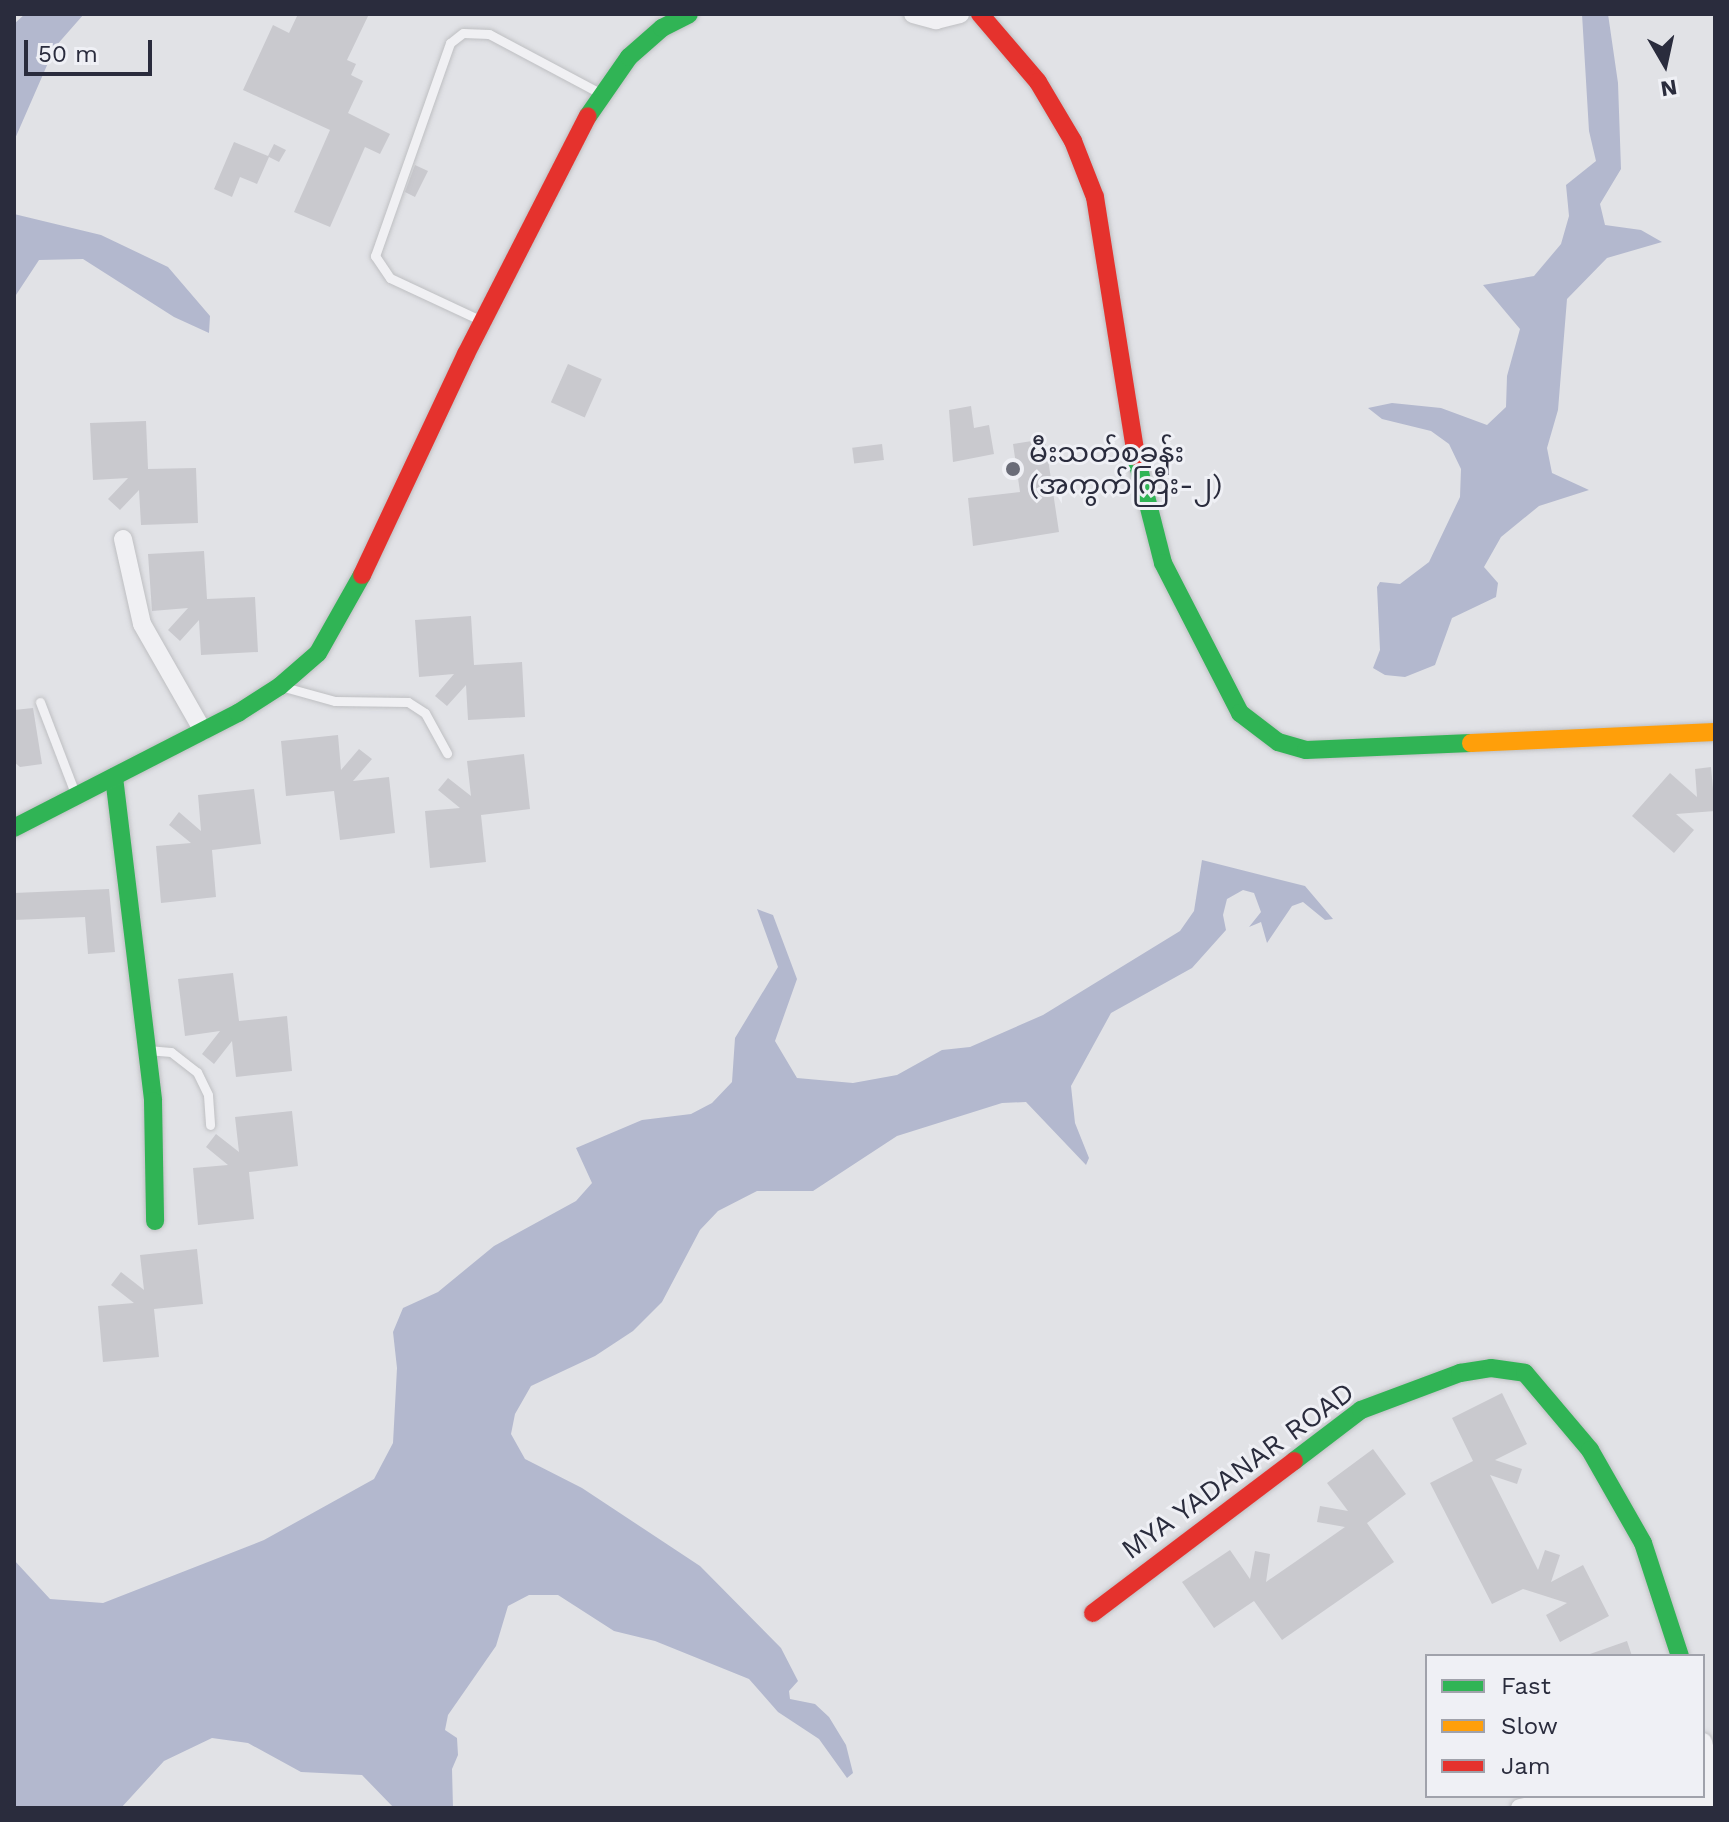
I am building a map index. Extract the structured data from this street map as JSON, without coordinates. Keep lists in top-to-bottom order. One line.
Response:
{"streets":{"street":["MYA YADANAR ROAD"]},"places":["မီးသတ်စခန်း (အကွက်ကြီး-၂)"],"legend":["Fast","Slow","Jam"],"scale_bar":"50 m","north":"bottom"}
